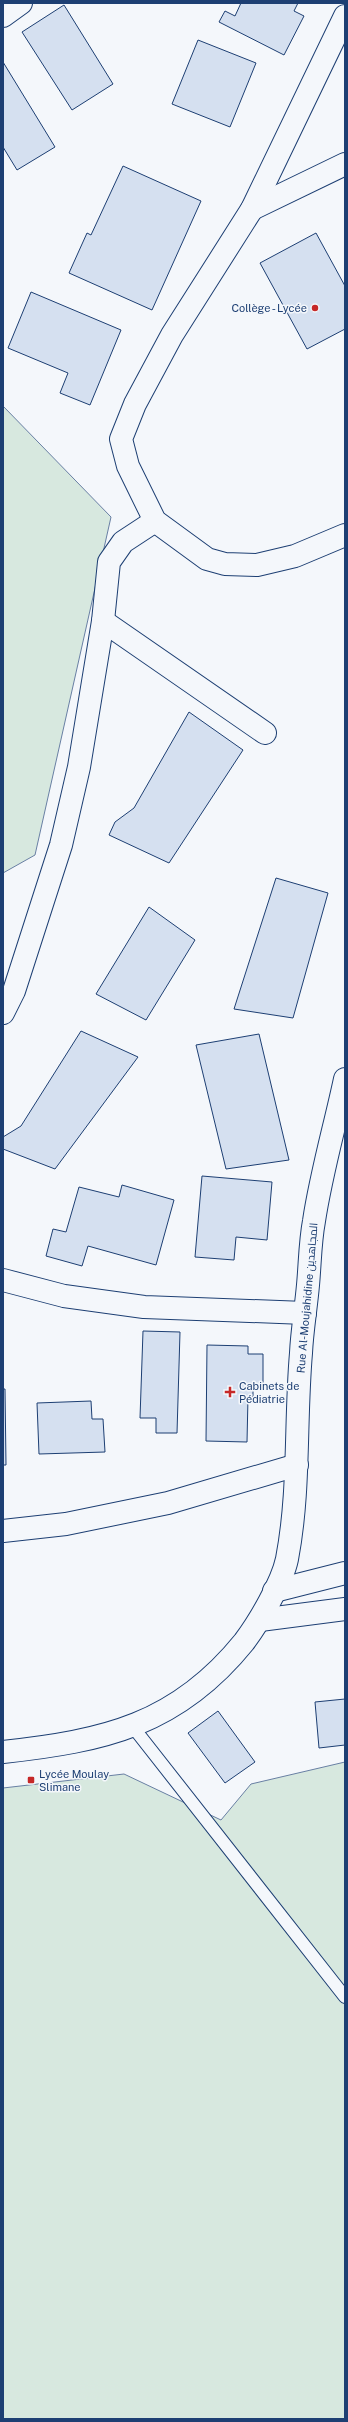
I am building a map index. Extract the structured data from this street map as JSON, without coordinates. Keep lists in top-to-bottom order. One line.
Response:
{"streets":{"street":["Rue Al-Moujahidine المجاهدين"]},"places":{"other":["Collège - Lycée"],"health":["Cabinets de Pédiatrie"],"transit":["Lycée Moulay Slimane"]}}
